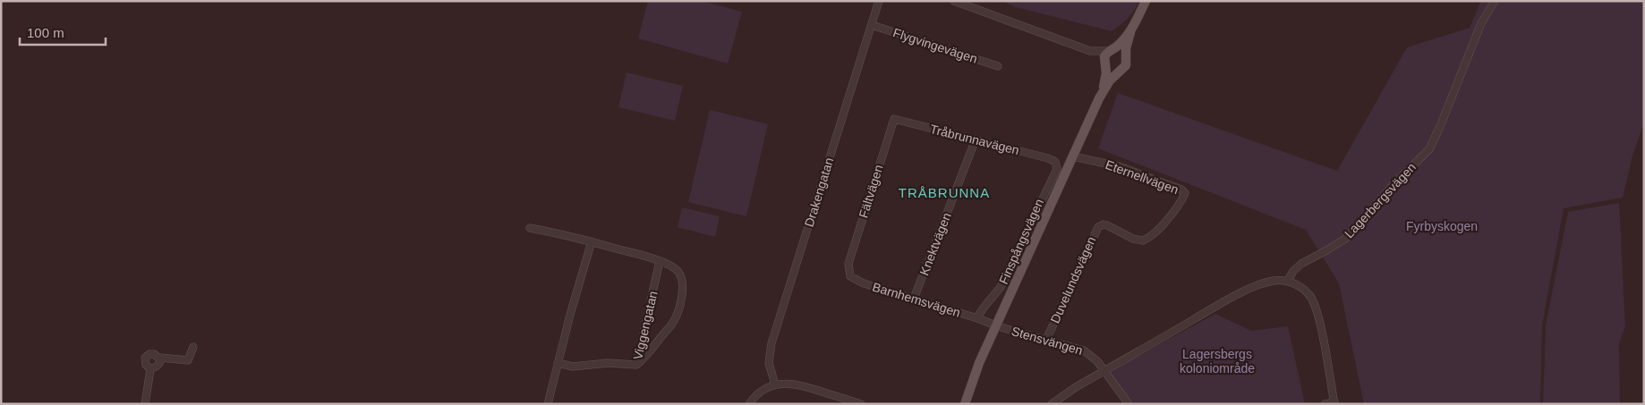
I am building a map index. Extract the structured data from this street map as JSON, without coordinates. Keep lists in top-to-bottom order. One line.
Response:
{"streets":{"main road":["Finspångsvägen"],"street":["Flygvingevägen","Tråbrunnavägen","Eternellvägen","Fältvägen","Drakengatan","Lagerbergsvägen","Knektvägen","Duvelundsvägen","Barnhemsvägen","Viggengatan","Stensvängen"]},"crossings":[["Flygvingevägen","Drakengatan"],["Tråbrunnavägen","Fältvägen"],["Tråbrunnavägen","Knektvägen"],["Tråbrunnavägen","Barnhemsvägen"],["Eternellvägen","Finspångsvägen"],["Eternellvägen","Duvelundsvägen"],["Fältvägen","Barnhemsvägen"],["Finspångsvägen","Barnhemsvägen"],["Finspångsvägen","Stensvängen"],["Knektvägen","Barnhemsvägen"],["Duvelundsvägen","Stensvängen"],["Barnhemsvägen","Stensvängen"]],"districts":["TRÅBRUNNA"],"parks":["Fyrbyskogen","Lagersbergs koloniområde"],"scale_bar":"100 m"}
